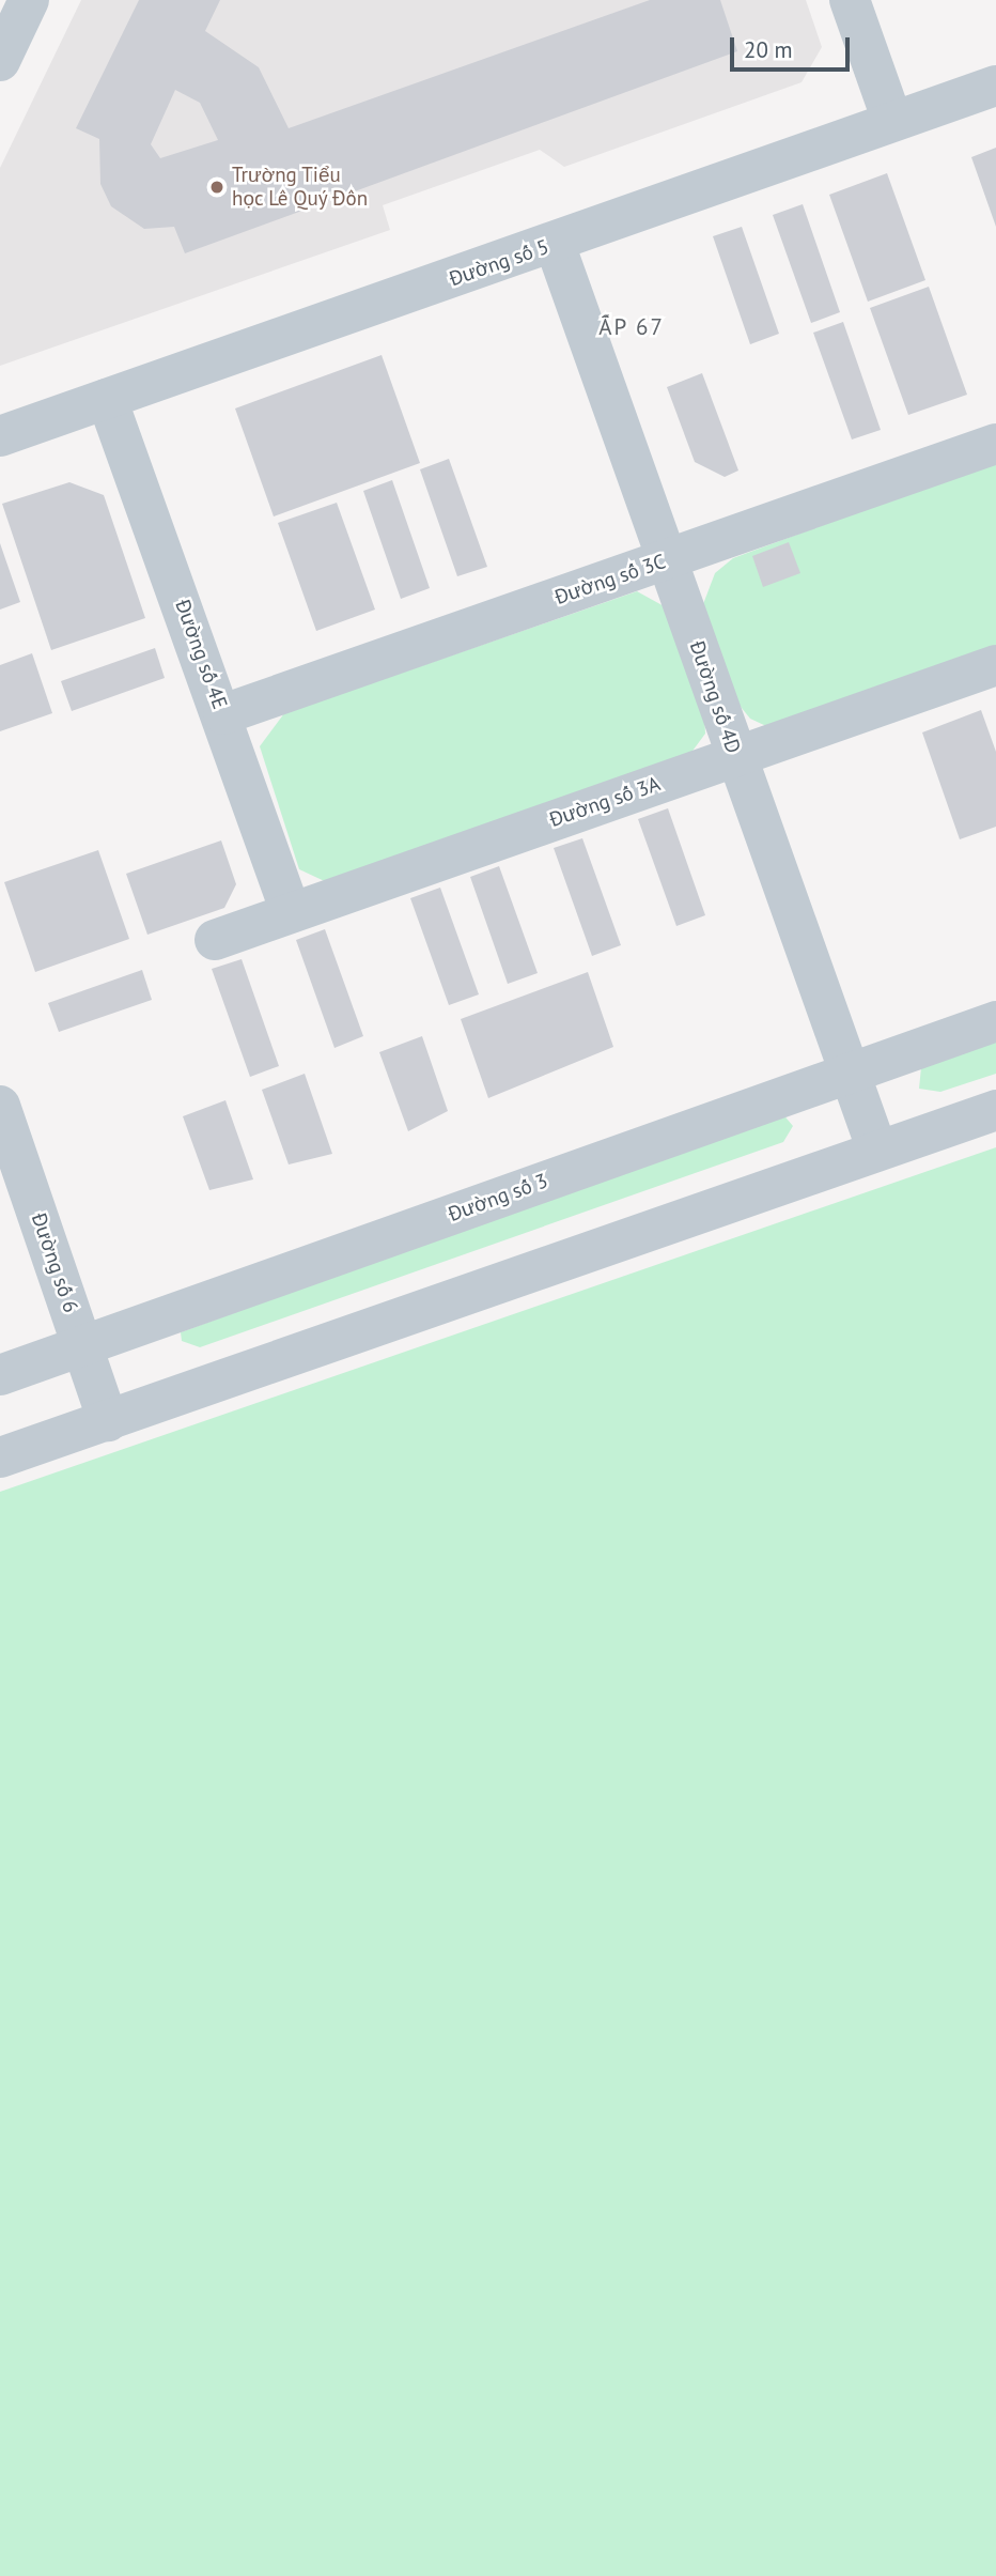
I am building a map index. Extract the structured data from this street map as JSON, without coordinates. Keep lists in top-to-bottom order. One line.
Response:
{"streets":{"street":["Đường số 5","Đường số 3C","Đường số 4E","Đường số 4D","Đường số 3A","Đường số 3","Đường số 6"]},"crossings":[["Đường số 5","Đường số 4E"],["Đường số 5","Đường số 4D"],["Đường số 3C","Đường số 4E"],["Đường số 3C","Đường số 4D"],["Đường số 4E","Đường số 3A"],["Đường số 4D","Đường số 3A"],["Đường số 4D","Đường số 3"],["Đường số 3","Đường số 6"]],"districts":["ẤP 67"],"places":["Trường Tiểu học Lê Quý Đôn"],"scale_bar":"20 m"}
